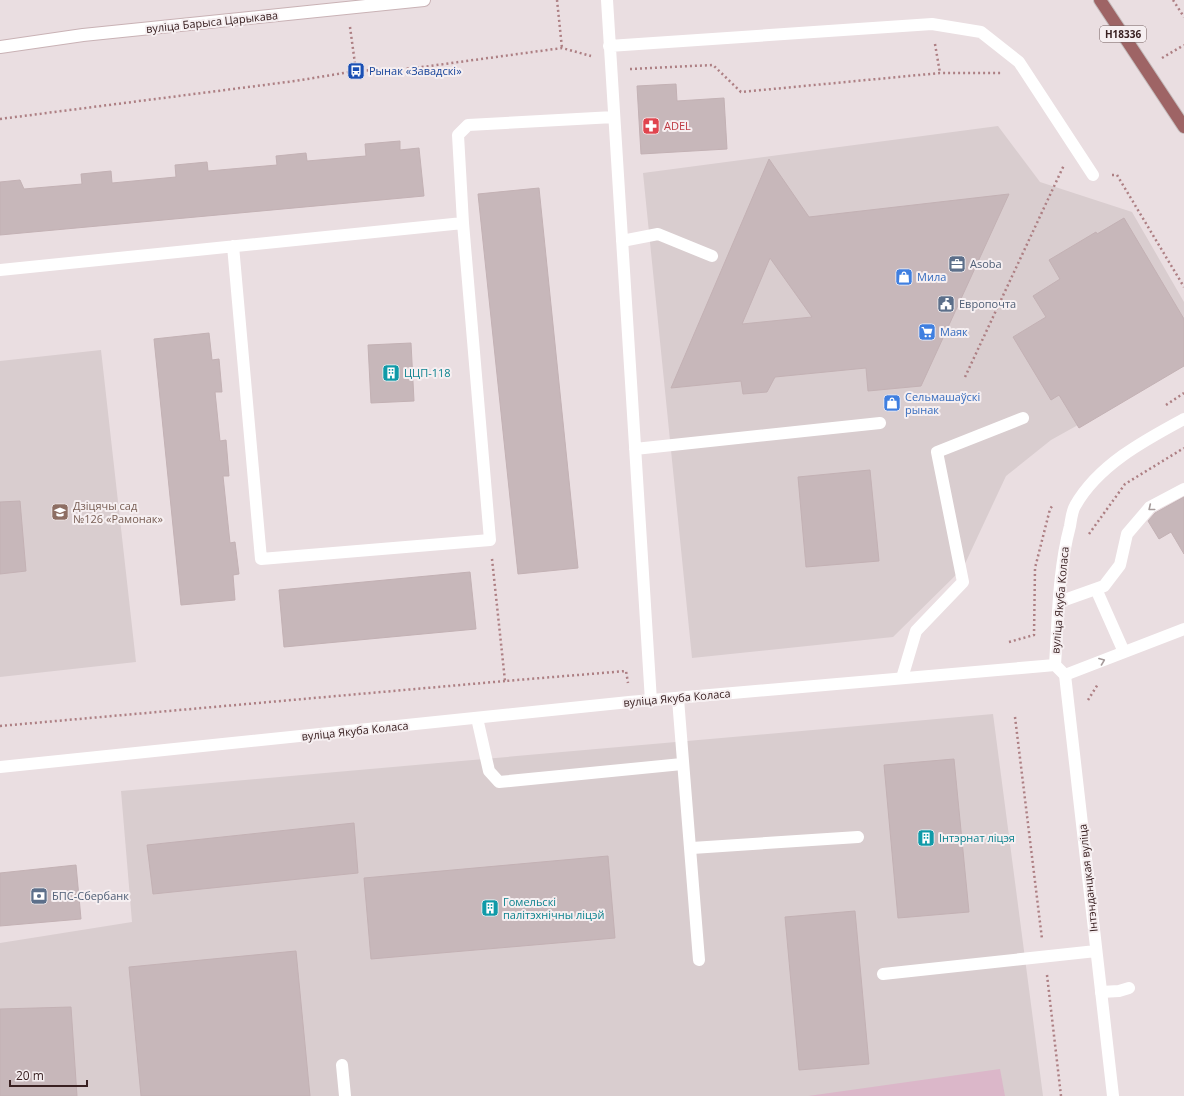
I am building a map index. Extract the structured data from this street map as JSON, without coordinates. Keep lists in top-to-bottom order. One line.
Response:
{"streets":{"main road":["Н18336"],"street":["вуліца Барыса Царыкава","вуліца Якуба Коласа","Інтэнданцкая вуліца"]},"places":{"bus stop":["Рынак «Завадскі»"],"pharmacy":["ADEL"],"office":["Asoba"],"shop":["Мила","Сельмашаўскі рынак"],"public building":["Европочта"],"supermarket":["Маяк"],"building":["ЦЦП-118","Інтэрнат ліцэя","Гомельскі палітэхнічны ліцэй"],"school or university":["Дзіцячы сад №126 «Рамонак»"],"bank":["БПС-Сбербанк"]},"scale_bar":"20 m"}
